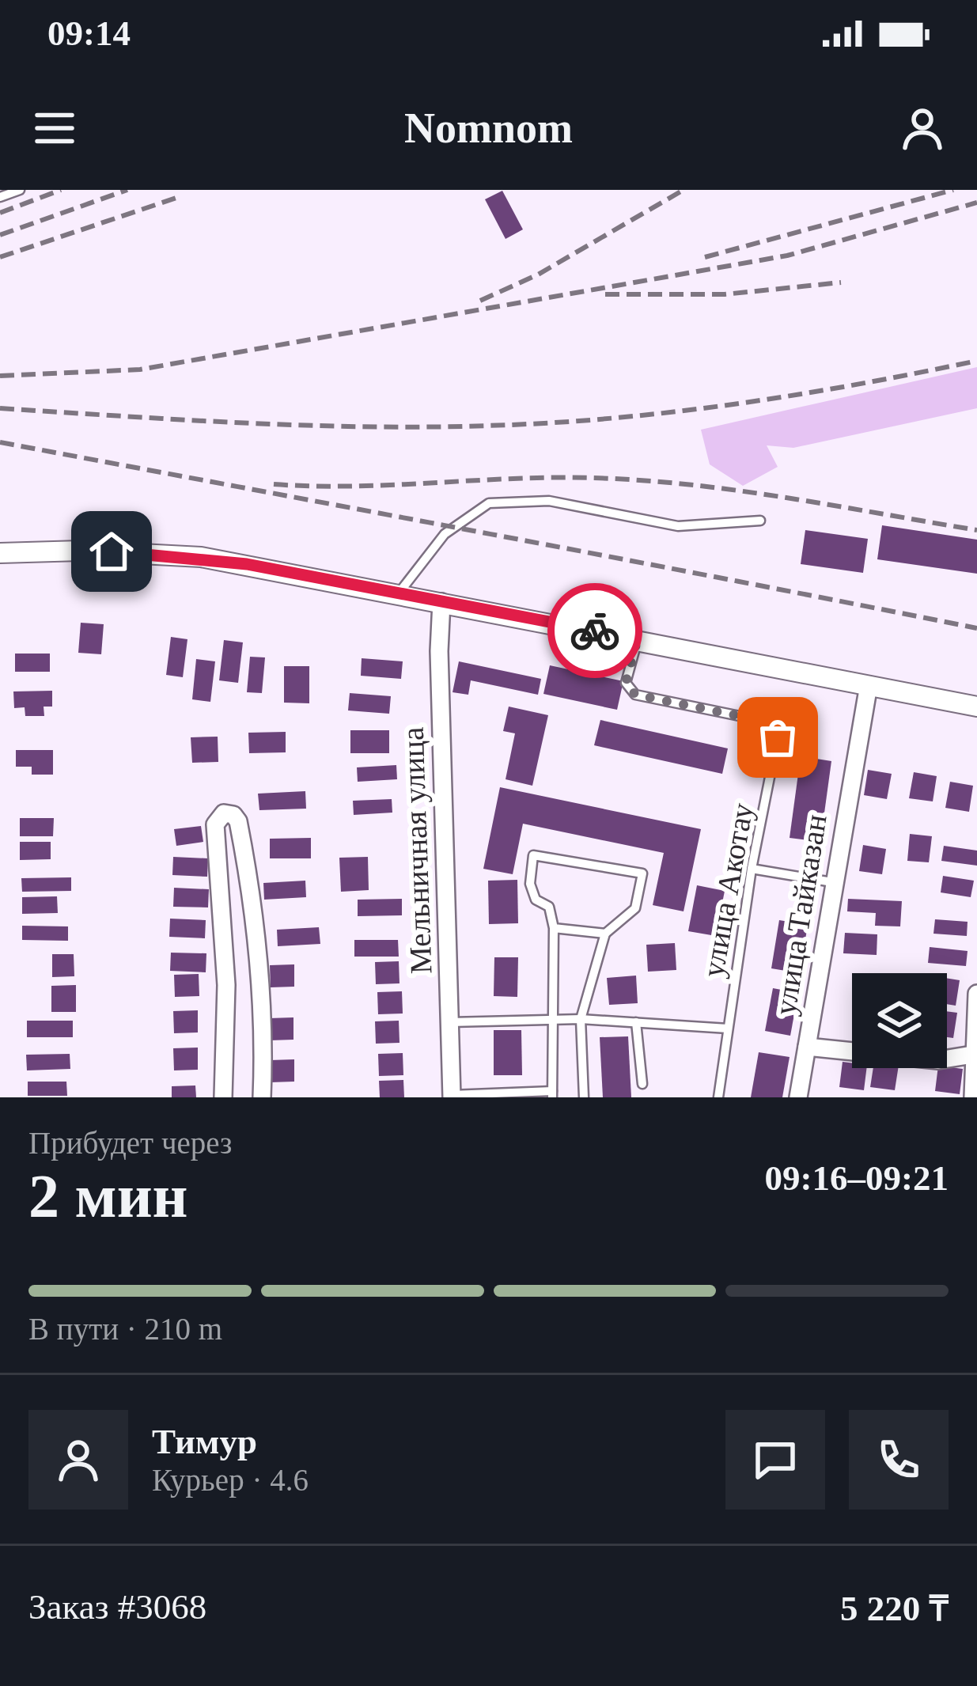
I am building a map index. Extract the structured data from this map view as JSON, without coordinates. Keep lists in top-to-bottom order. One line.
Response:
{"streets":{"street":["Мельничная улица","улица Тайказан"],"lane":["улица Акотау"]},"page":{"status":"09:14","header":"Nomnom","heading":["2 мин","Прибудет через","09:16–09:21"],"panel":["Тимур","Курьер · 4.6","Заказ #3068","5 220 ₸"],"bar":"В пути · 210 m"}}
